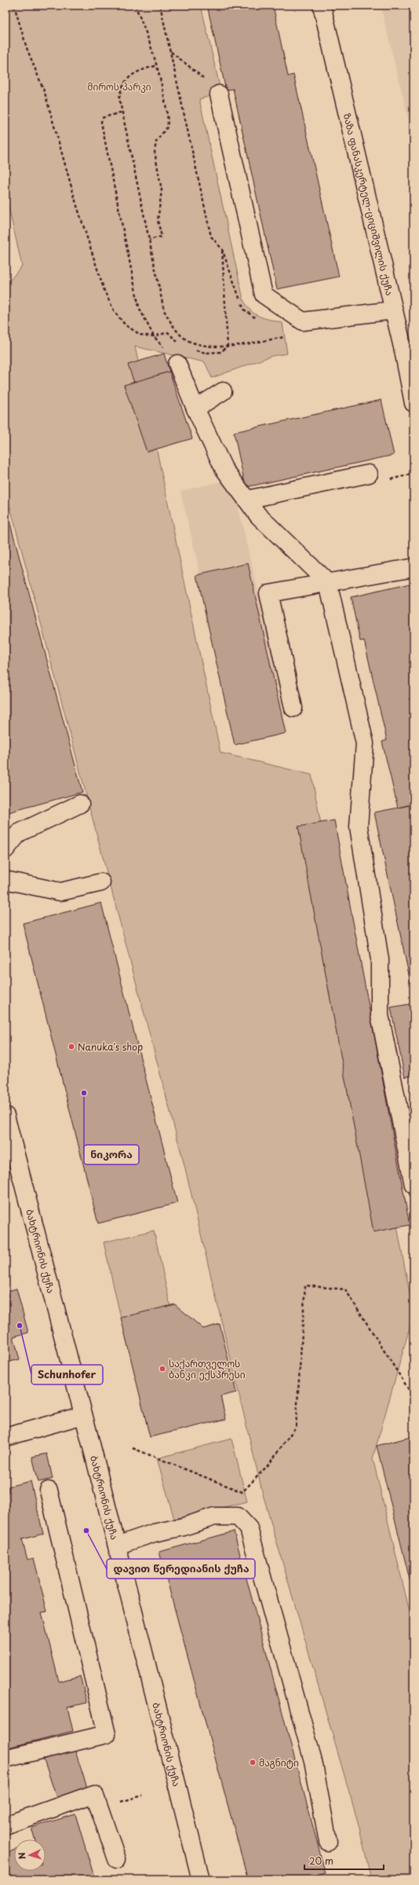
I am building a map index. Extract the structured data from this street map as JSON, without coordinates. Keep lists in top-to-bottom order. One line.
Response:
{"streets":{"street":["ზაზა ფანასკერტელ-ციციშვილის ქუჩა","ბახტრიონის ქუჩა"]},"parks":["მიროს პარკი"],"places":["Nanuka's shop","ნიკორა","Schunhofer","საქართველოს ბანკი ექსპრესი","დავით წერედიანის ქუჩა","მაგნიტი"],"scale_bar":"20 m","north":"left"}
